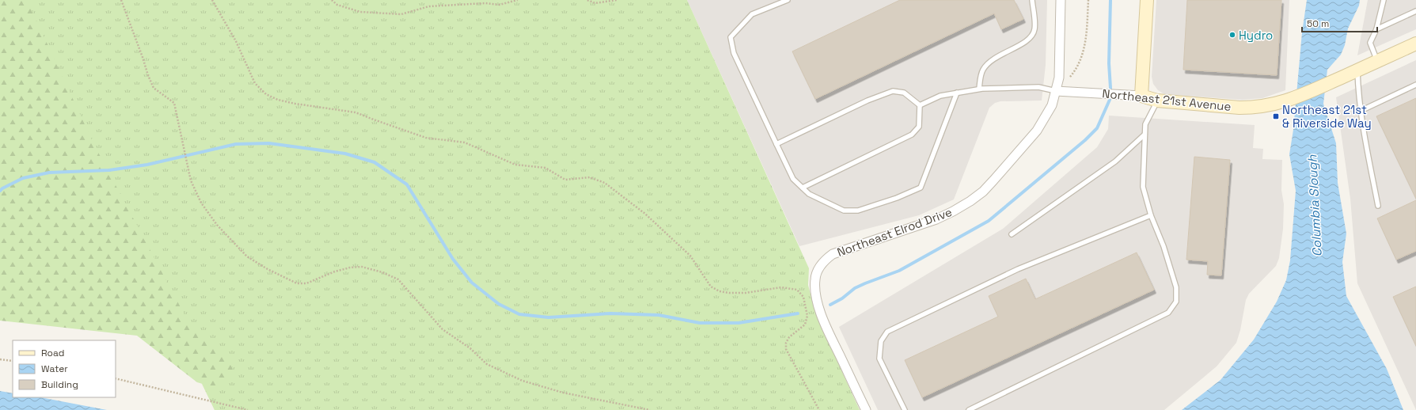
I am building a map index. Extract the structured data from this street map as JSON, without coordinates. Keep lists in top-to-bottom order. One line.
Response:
{"streets":{"street":["Northeast 21st Avenue","Northeast Elrod Drive"]},"crossings":[["Northeast 21st Avenue","Northeast Elrod Drive"]],"water":["Columbia Slough"],"places":{"other":["Hydro"],"transit":["Northeast 21st & Riverside Way"]},"legend":["Road","Water","Building"],"scale_bar":"50 m"}
